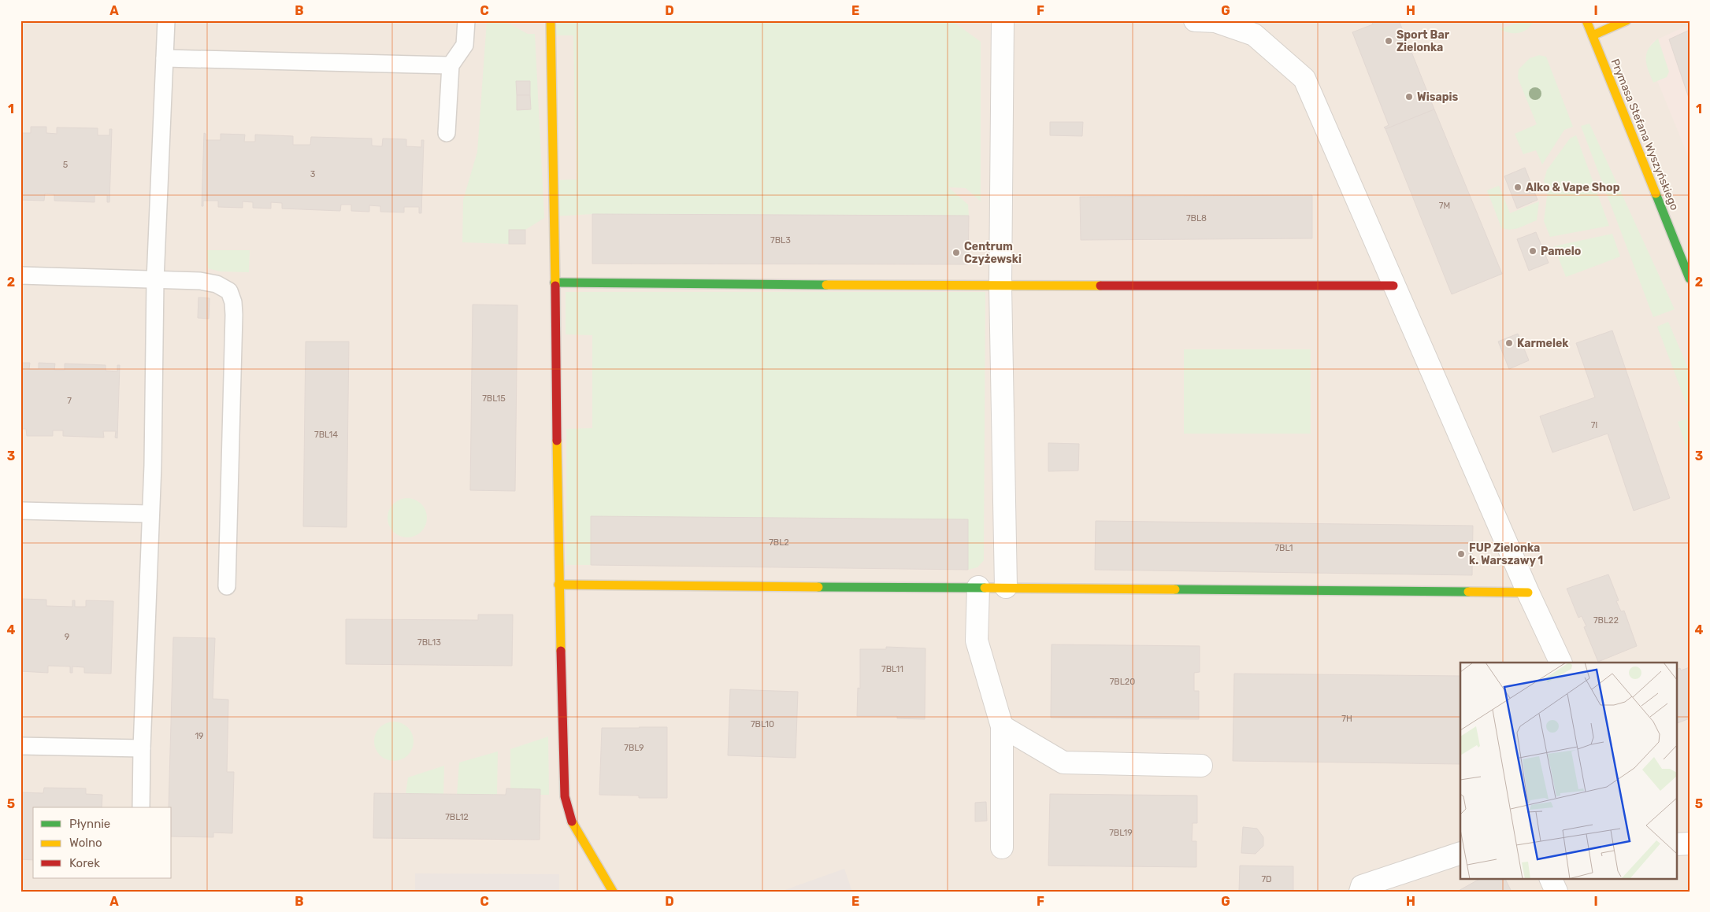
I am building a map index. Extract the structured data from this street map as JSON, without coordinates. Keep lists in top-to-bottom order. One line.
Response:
{"streets":{"street":["Prymasa Stefana Wyszyńskiego"]},"places":["Sport Bar Zielonka","Wisapis","Alko & Vape Shop","Pamelo","Centrum Czyżewski","Karmelek","FUP Zielonka k. Warszawy 1"],"house_numbers":["5","3","7M","7BL8","7BL3","7BL15","7","7l","7BL14","7BL2","7BL1","7BL22","9","7BL13","7BL11","7BL20","7H","7BL10","19","7BL9","7BL12","7BL19","7D"],"legend":["Płynnie","Wolno","Korek"],"grid":{"columns":["A","B","C","D","E","F","G","H","I"],"rows":["1","2","3","4","5"]}}
